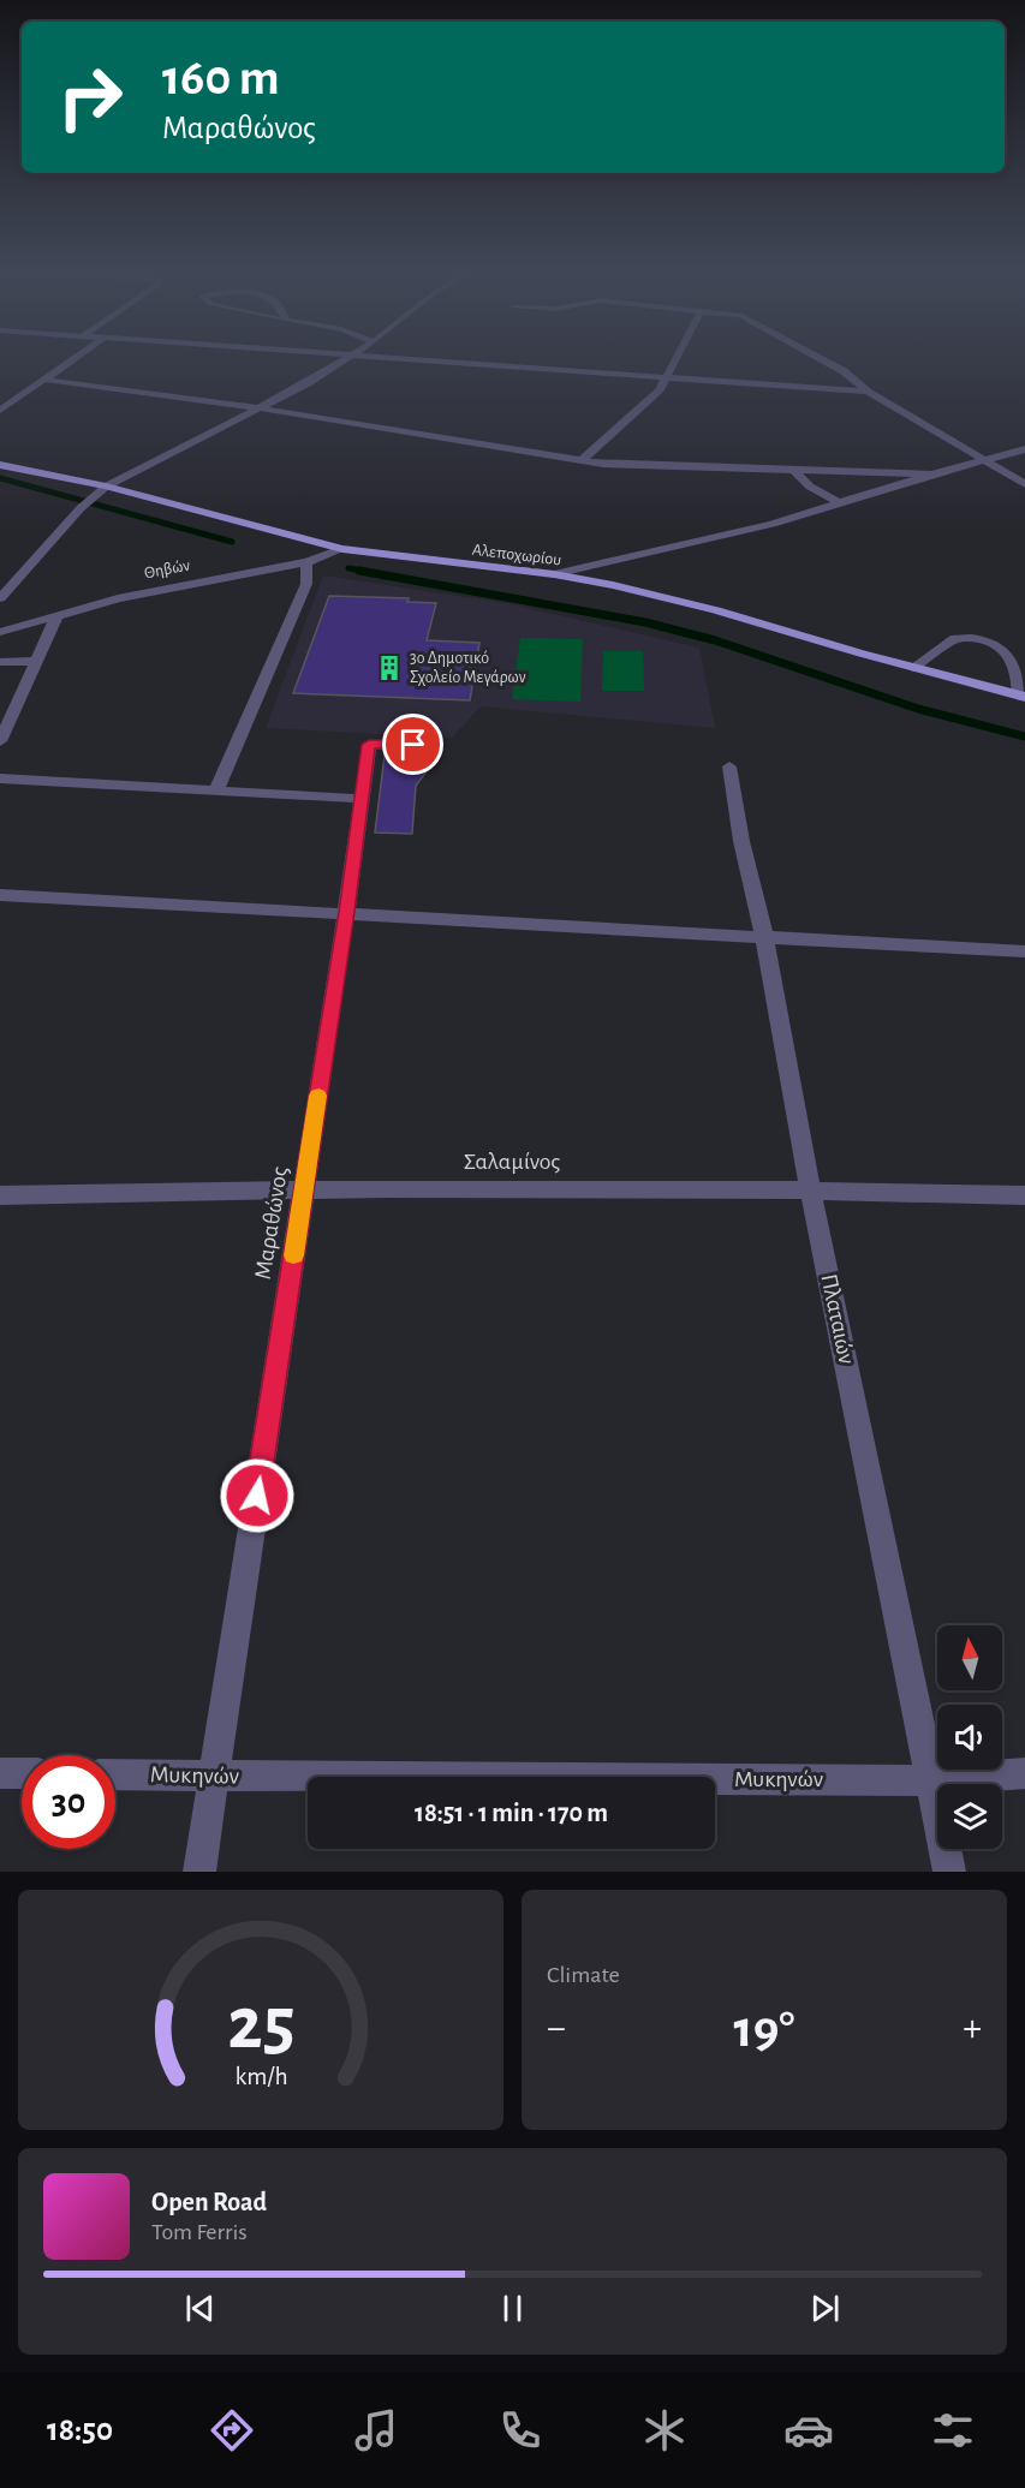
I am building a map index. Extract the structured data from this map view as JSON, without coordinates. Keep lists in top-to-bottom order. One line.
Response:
{"streets":{"main road":["Αλεποχωρίου"],"street":["Θηβών","Σαλαμίνος","Μαραθώνος","Πλαταιών","Μυκηνών"]},"crossings":[["Αλεποχωρίου","Θηβών"],["Σαλαμίνος","Μαραθώνος"],["Σαλαμίνος","Πλαταιών"],["Μαραθώνος","Μυκηνών"],["Πλαταιών","Μυκηνών"]],"places":{"building":["3ο Δημοτικό Σχολείο Μεγάρων"]},"north":"top","page":{"turn":["160 m","Μαραθώνος"],"limit":"30","trip":"18:51 · 1 min · 170 m","tile":"Climate","heat":["−","19°","+"],"song":["Open Road","Tom Ferris"],"tabs":"18:50","gauge":["25","km/h"]}}
